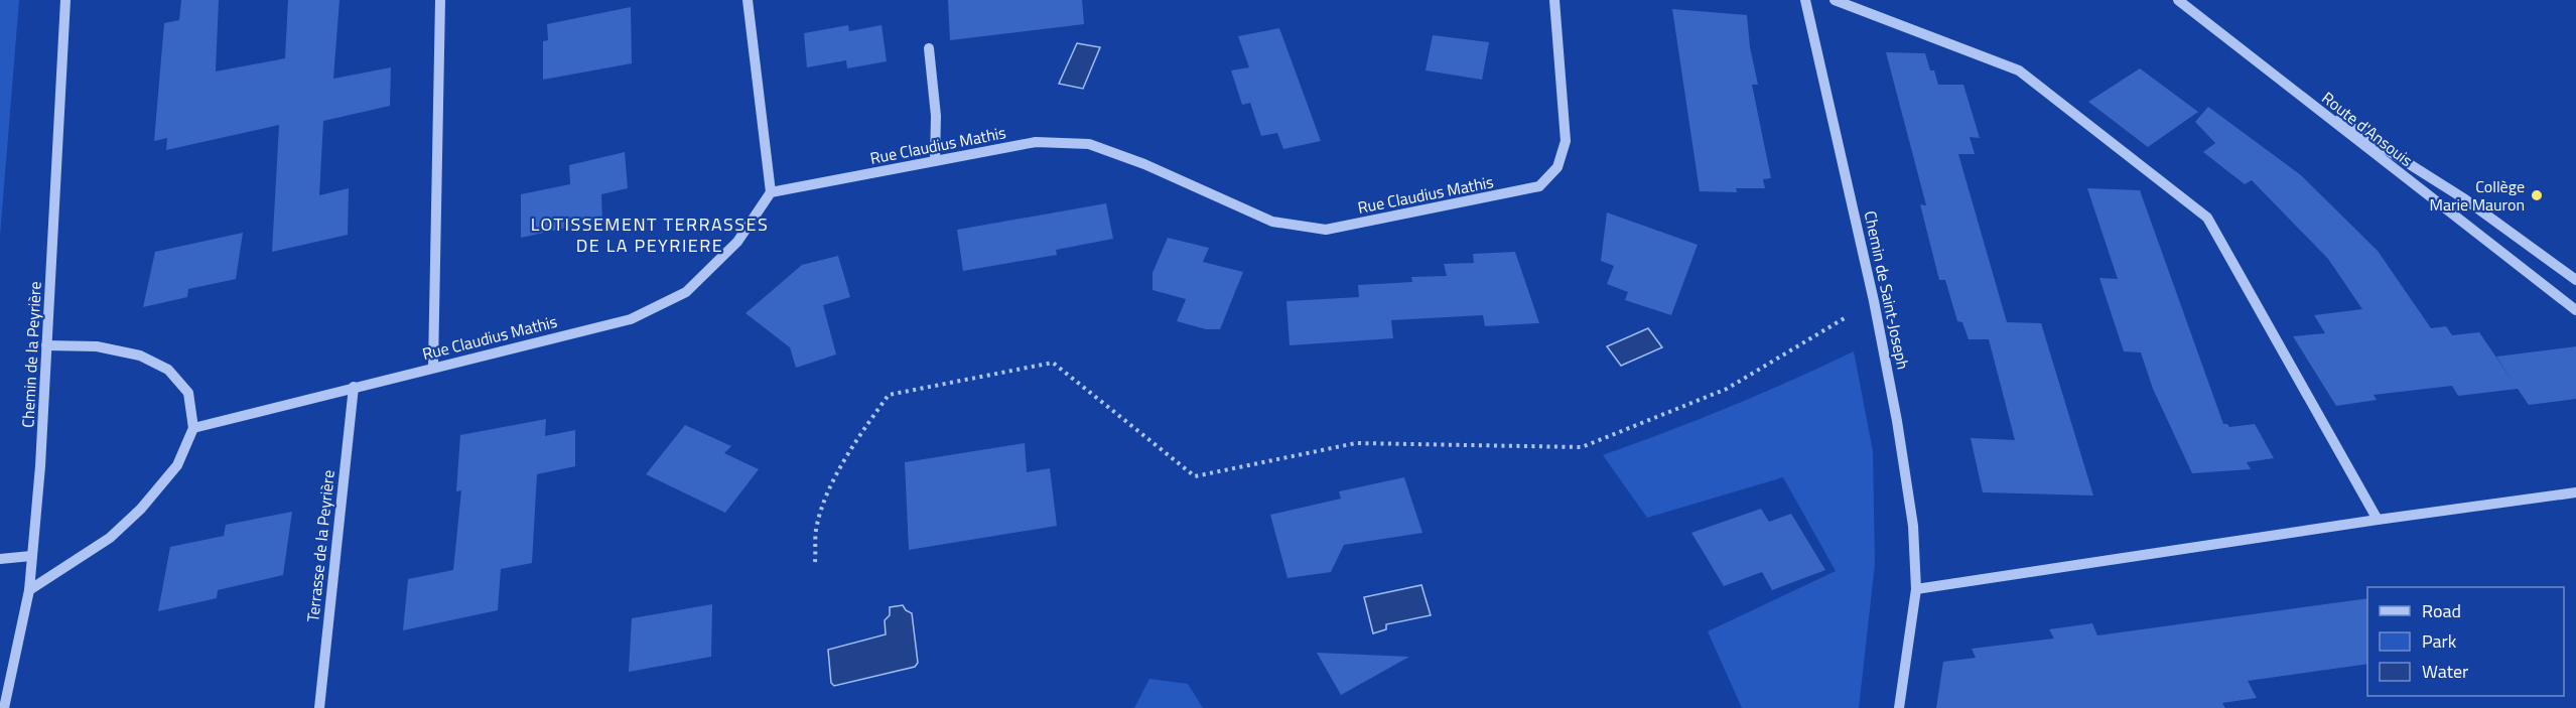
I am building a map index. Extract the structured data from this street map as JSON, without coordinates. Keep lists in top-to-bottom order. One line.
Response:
{"streets":{"street":["Route d'Ansouis","Rue Claudius Mathis","Chemin de Saint-Joseph","Chemin de la Peyrière","Terrasse de la Peyrière"]},"crossings":[["Rue Claudius Mathis","Terrasse de la Peyrière"]],"districts":["LOTISSEMENT TERRASSES DE LA PEYRIERE"],"places":["Collège Marie Mauron"],"legend":["Road","Park","Water"]}
